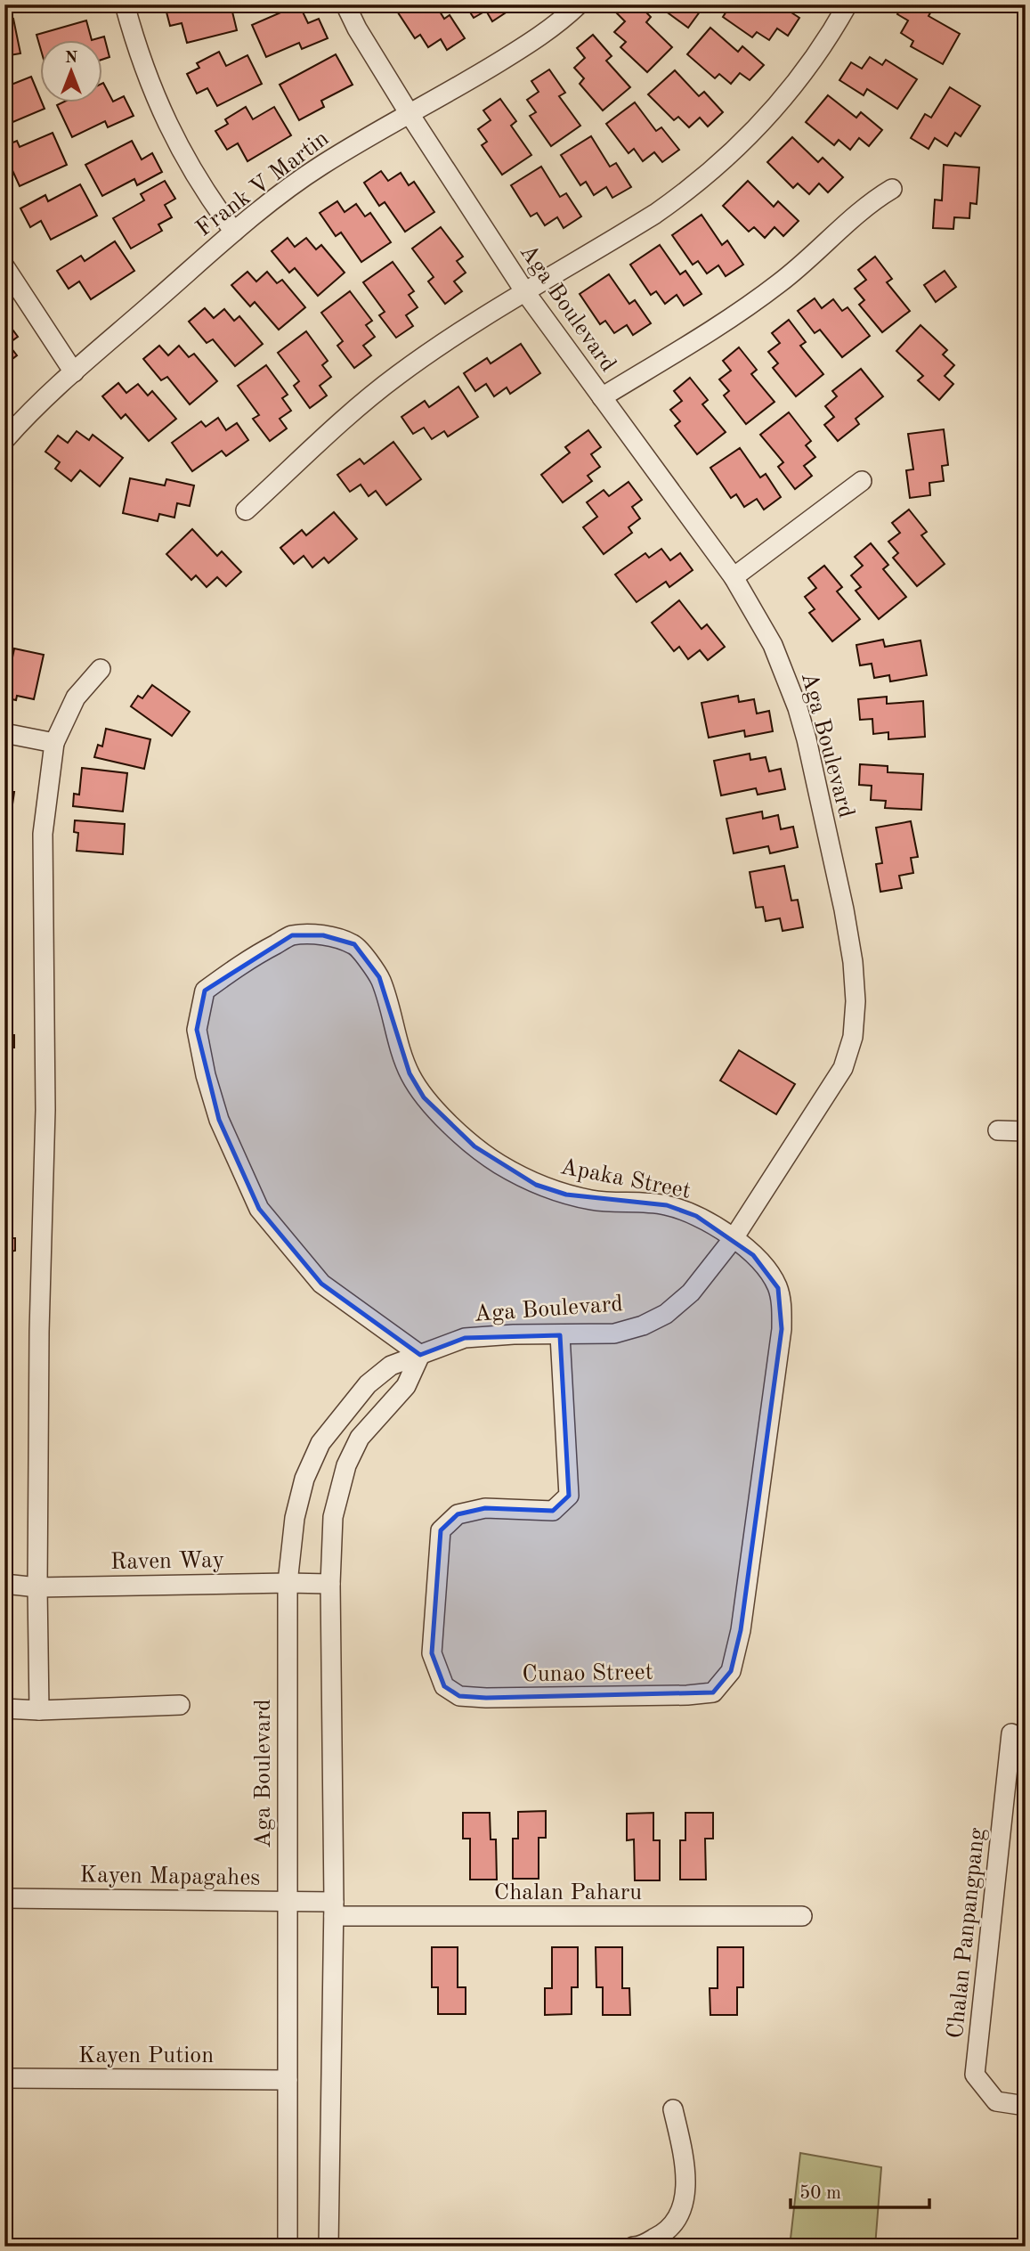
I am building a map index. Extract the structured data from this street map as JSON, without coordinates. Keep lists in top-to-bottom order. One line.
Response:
{"streets":{"street":["Frank V Martin","Aga Boulevard","Apaka Street","Raven Way","Cunao Street","Kayen Mapagahes","Chalan Paharu","Chalan Panpangpang","Kayen Pution"]},"crossings":[["Frank V Martin","Aga Boulevard"],["Aga Boulevard","Apaka Street"],["Aga Boulevard","Raven Way"],["Aga Boulevard","Cunao Street"],["Aga Boulevard","Kayen Mapagahes"],["Aga Boulevard","Kayen Pution"],["Apaka Street","Cunao Street"],["Kayen Mapagahes","Chalan Paharu"]],"scale_bar":"50 m","north":"top"}
